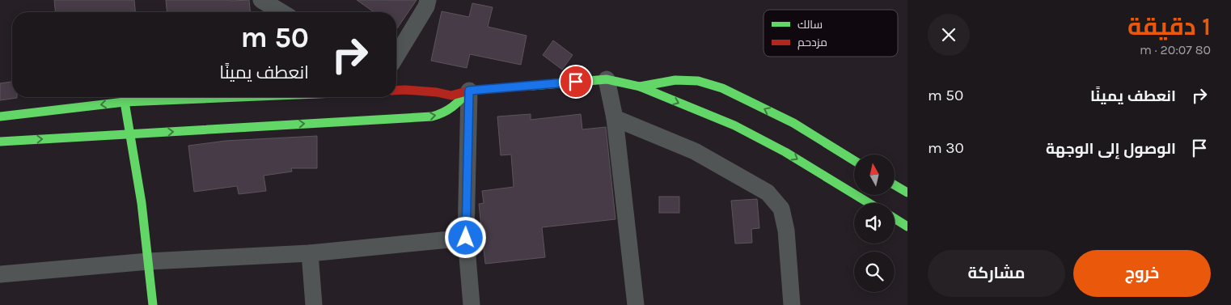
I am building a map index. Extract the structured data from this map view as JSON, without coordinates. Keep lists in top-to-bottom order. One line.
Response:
{"legend":["سالك","مزدحم"],"north":"top","page":{"heading":["1 دقيقة","80 m · 20:07"],"turn":["50 m","انعطف يمينًا"],"list":[{"name":"انعطف يمينًا","value":"50 m"},{"name":"الوصول إلى الوجهة","value":"30 m"}],"buttons":["خروج","مشاركة"]}}
